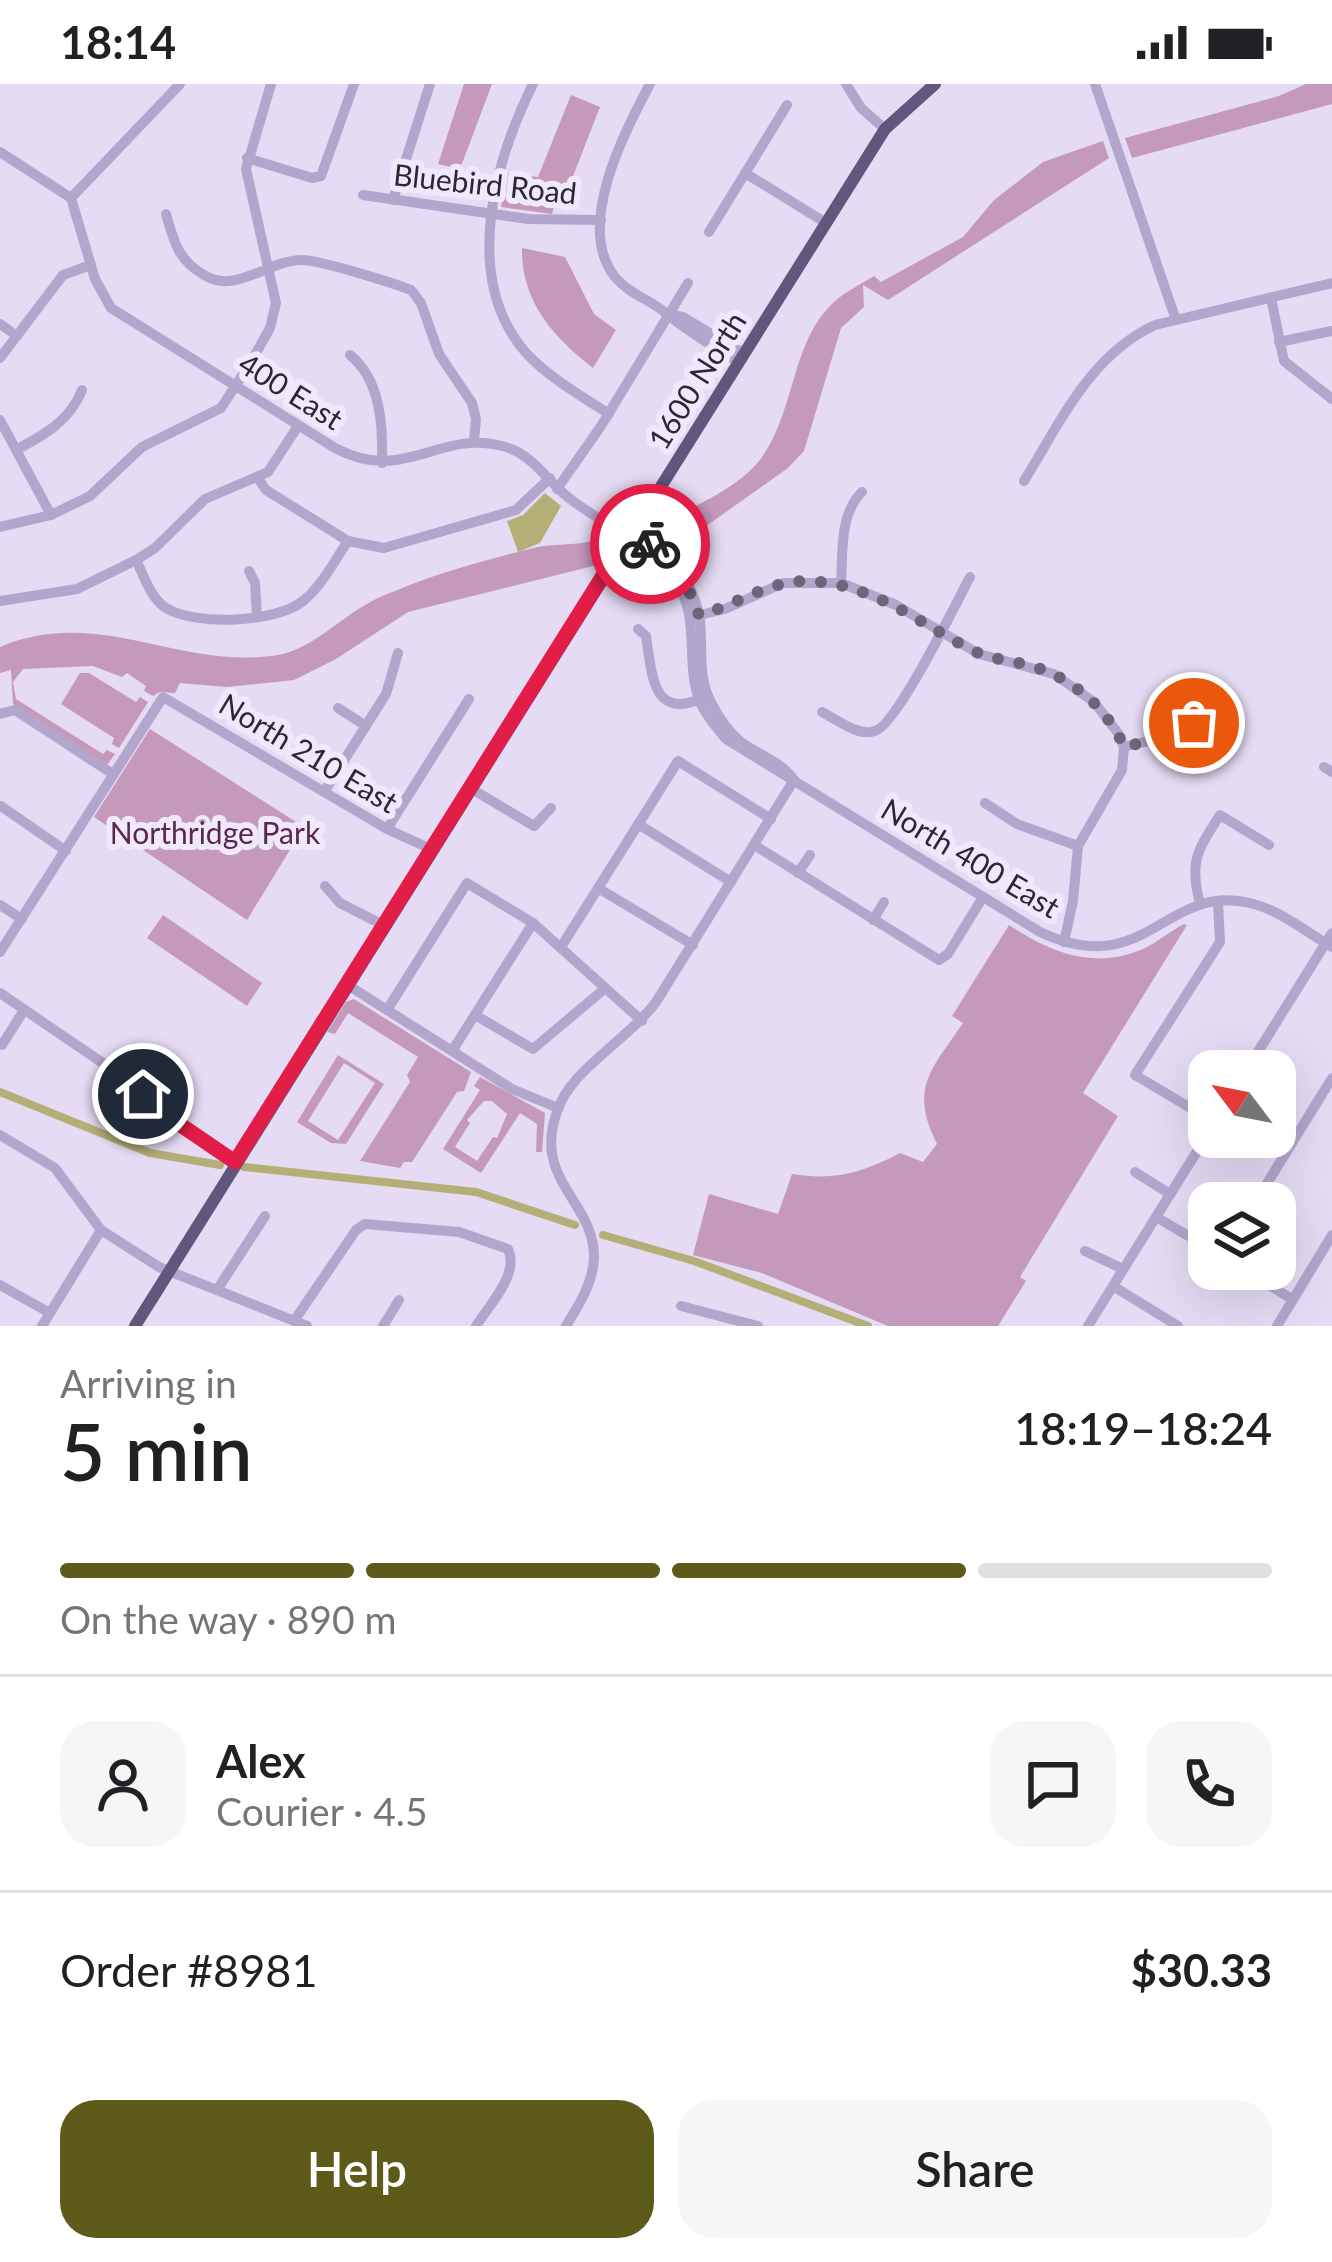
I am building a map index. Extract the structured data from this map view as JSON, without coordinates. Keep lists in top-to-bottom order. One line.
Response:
{"streets":{"main road":["1600 North"],"street":["Bluebird Road","400 East","North 210 East","North 400 East"]},"crossings":[["1600 North","North 210 East"]],"parks":["Northridge Park"],"north":"top left","page":{"status":"18:14","heading":["5 min","Arriving in","18:19–18:24"],"panel":["Alex","Courier · 4.5","Order #8981","$30.33"],"bar":"On the way · 890 m","buttons":["Help","Share"]}}
